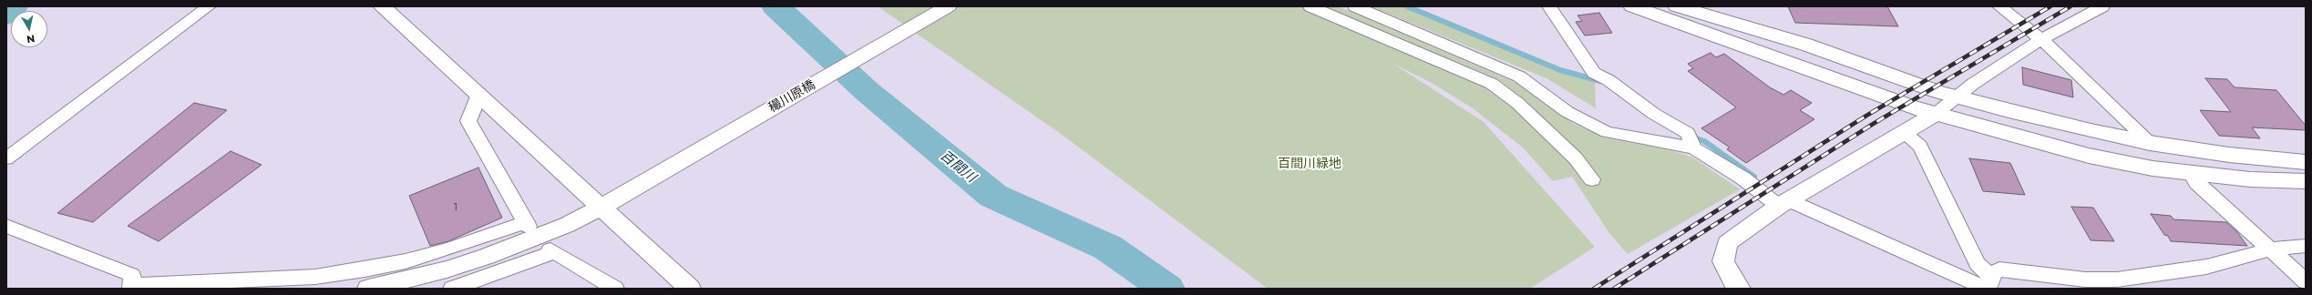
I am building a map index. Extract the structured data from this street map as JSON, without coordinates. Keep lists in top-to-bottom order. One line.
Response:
{"streets":{"street":["穝川原橋"]},"water":["百間川"],"parks":["百間川緑地"],"house_numbers":["1"],"north":"bottom"}
